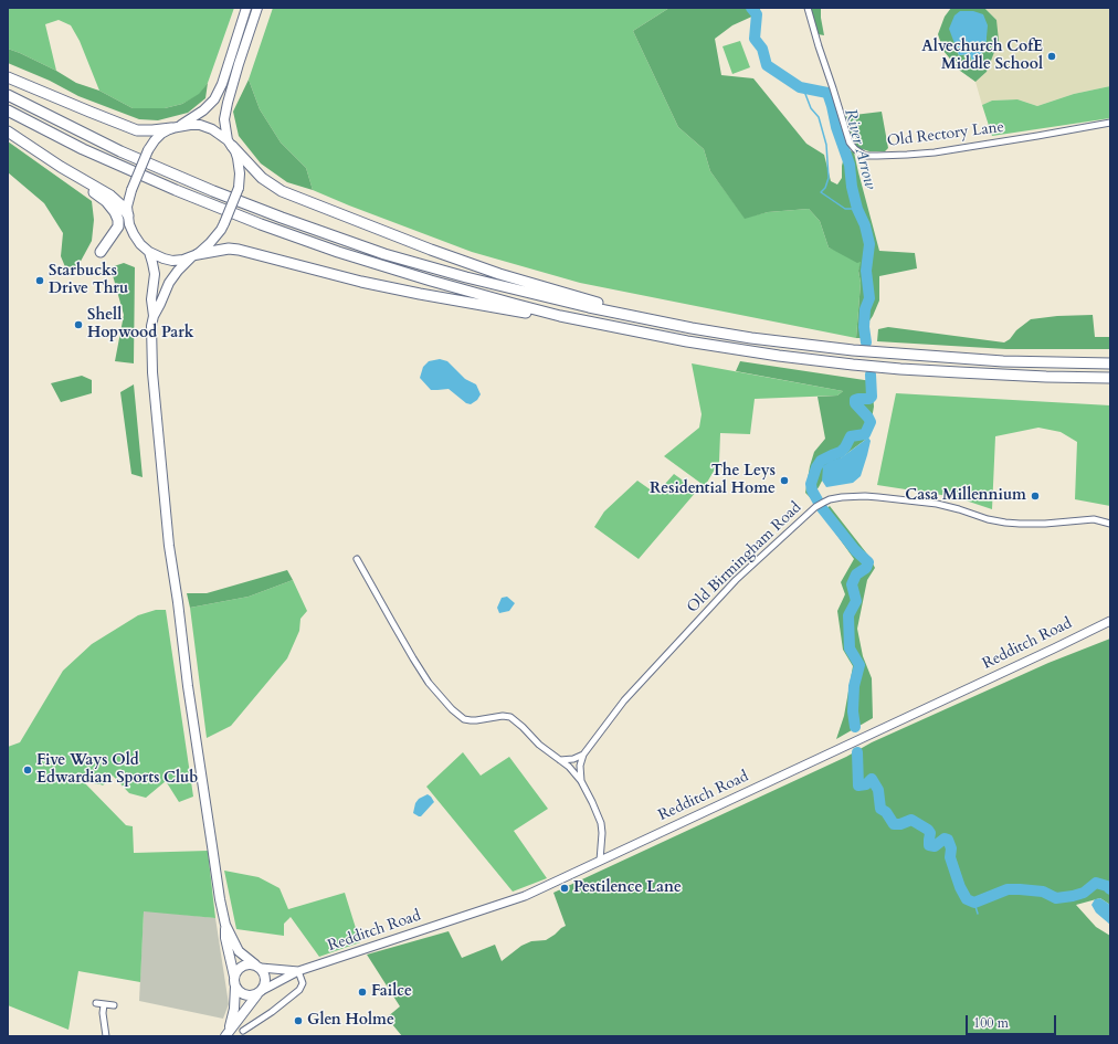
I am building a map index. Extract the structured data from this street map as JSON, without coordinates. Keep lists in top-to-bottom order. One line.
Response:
{"streets":{"highway":["Redditch Road"],"street":["Old Rectory Lane","Old Birmingham Road"]},"water":["River Arrow"],"places":["Alvechurch CofE Middle School","Starbucks Drive Thru","Shell Hopwood Park","The Leys Residential Home","Casa Millennium","Five Ways Old Edwardian Sports Club","Pestilence Lane","Failce","Glen Holme"],"scale_bar":"100 m"}
